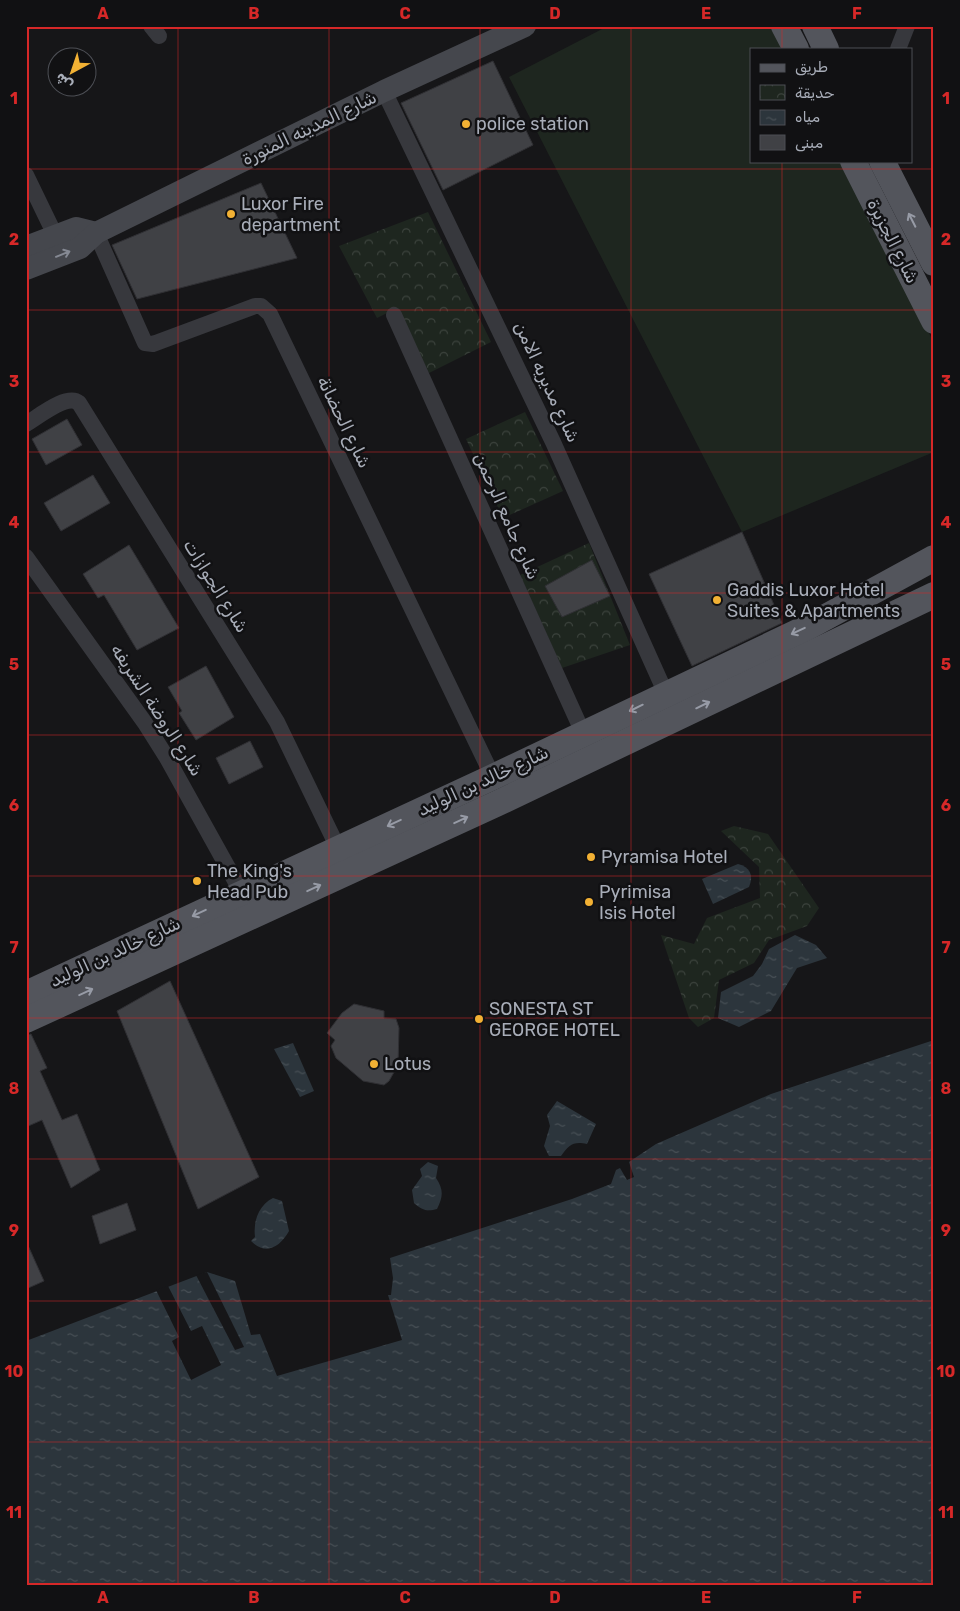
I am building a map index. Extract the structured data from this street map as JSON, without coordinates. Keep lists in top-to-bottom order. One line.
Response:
{"streets":{"main road":["شارع المدينه المنورة","شارع الجزيرة","شارع خالد بن الوليد"],"street":["شارع مديريه الامن","شارع الحضانة","شارع جامع الرحمن","شارع الجوازات","شارع الروضة الشريفه"]},"crossings":[["شارع المدينه المنورة","شارع مديريه الامن"],["شارع المدينه المنورة","شارع الحضانة"],["شارع مديريه الامن","شارع خالد بن الوليد"],["شارع الحضانة","شارع خالد بن الوليد"],["شارع جامع الرحمن","شارع خالد بن الوليد"],["شارع الجوازات","شارع خالد بن الوليد"],["شارع الروضة الشريفه","شارع خالد بن الوليد"]],"places":["police station","Luxor Fire department","Gaddis Luxor Hotel Suites & Apartments","Pyramisa Hotel","The King's Head Pub","Pyrimisa Isis Hotel","SONESTA ST GEORGE HOTEL","Lotus"],"legend":["طريق","حديقة","مياه","مبنى"],"north":"bottom left","grid":{"columns":["A","B","C","D","E","F"],"rows":["1","2","3","4","5","6","7","8","9","10","11"]}}
